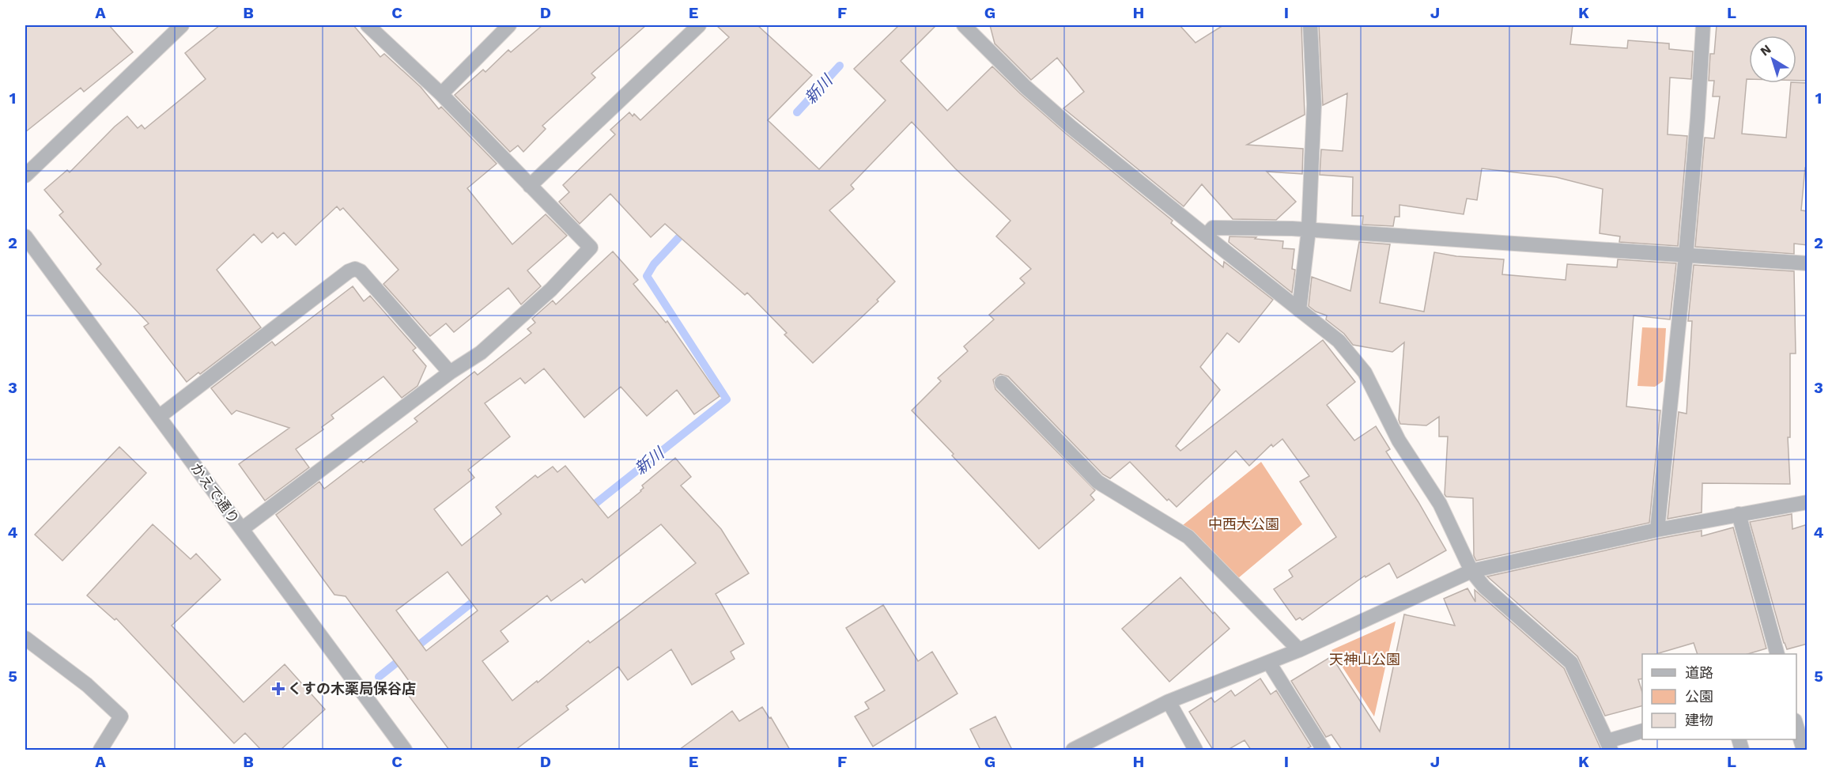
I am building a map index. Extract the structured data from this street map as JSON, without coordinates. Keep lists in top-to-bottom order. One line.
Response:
{"streets":{"street":["かえで通り"]},"water":["新川"],"parks":["中西大公園","天神山公園"],"places":{"health":["くすの木薬局保谷店"]},"legend":["道路","公園","建物"],"north":"top left","grid":{"columns":["A","B","C","D","E","F","G","H","I","J","K","L"],"rows":["1","2","3","4","5"]}}
